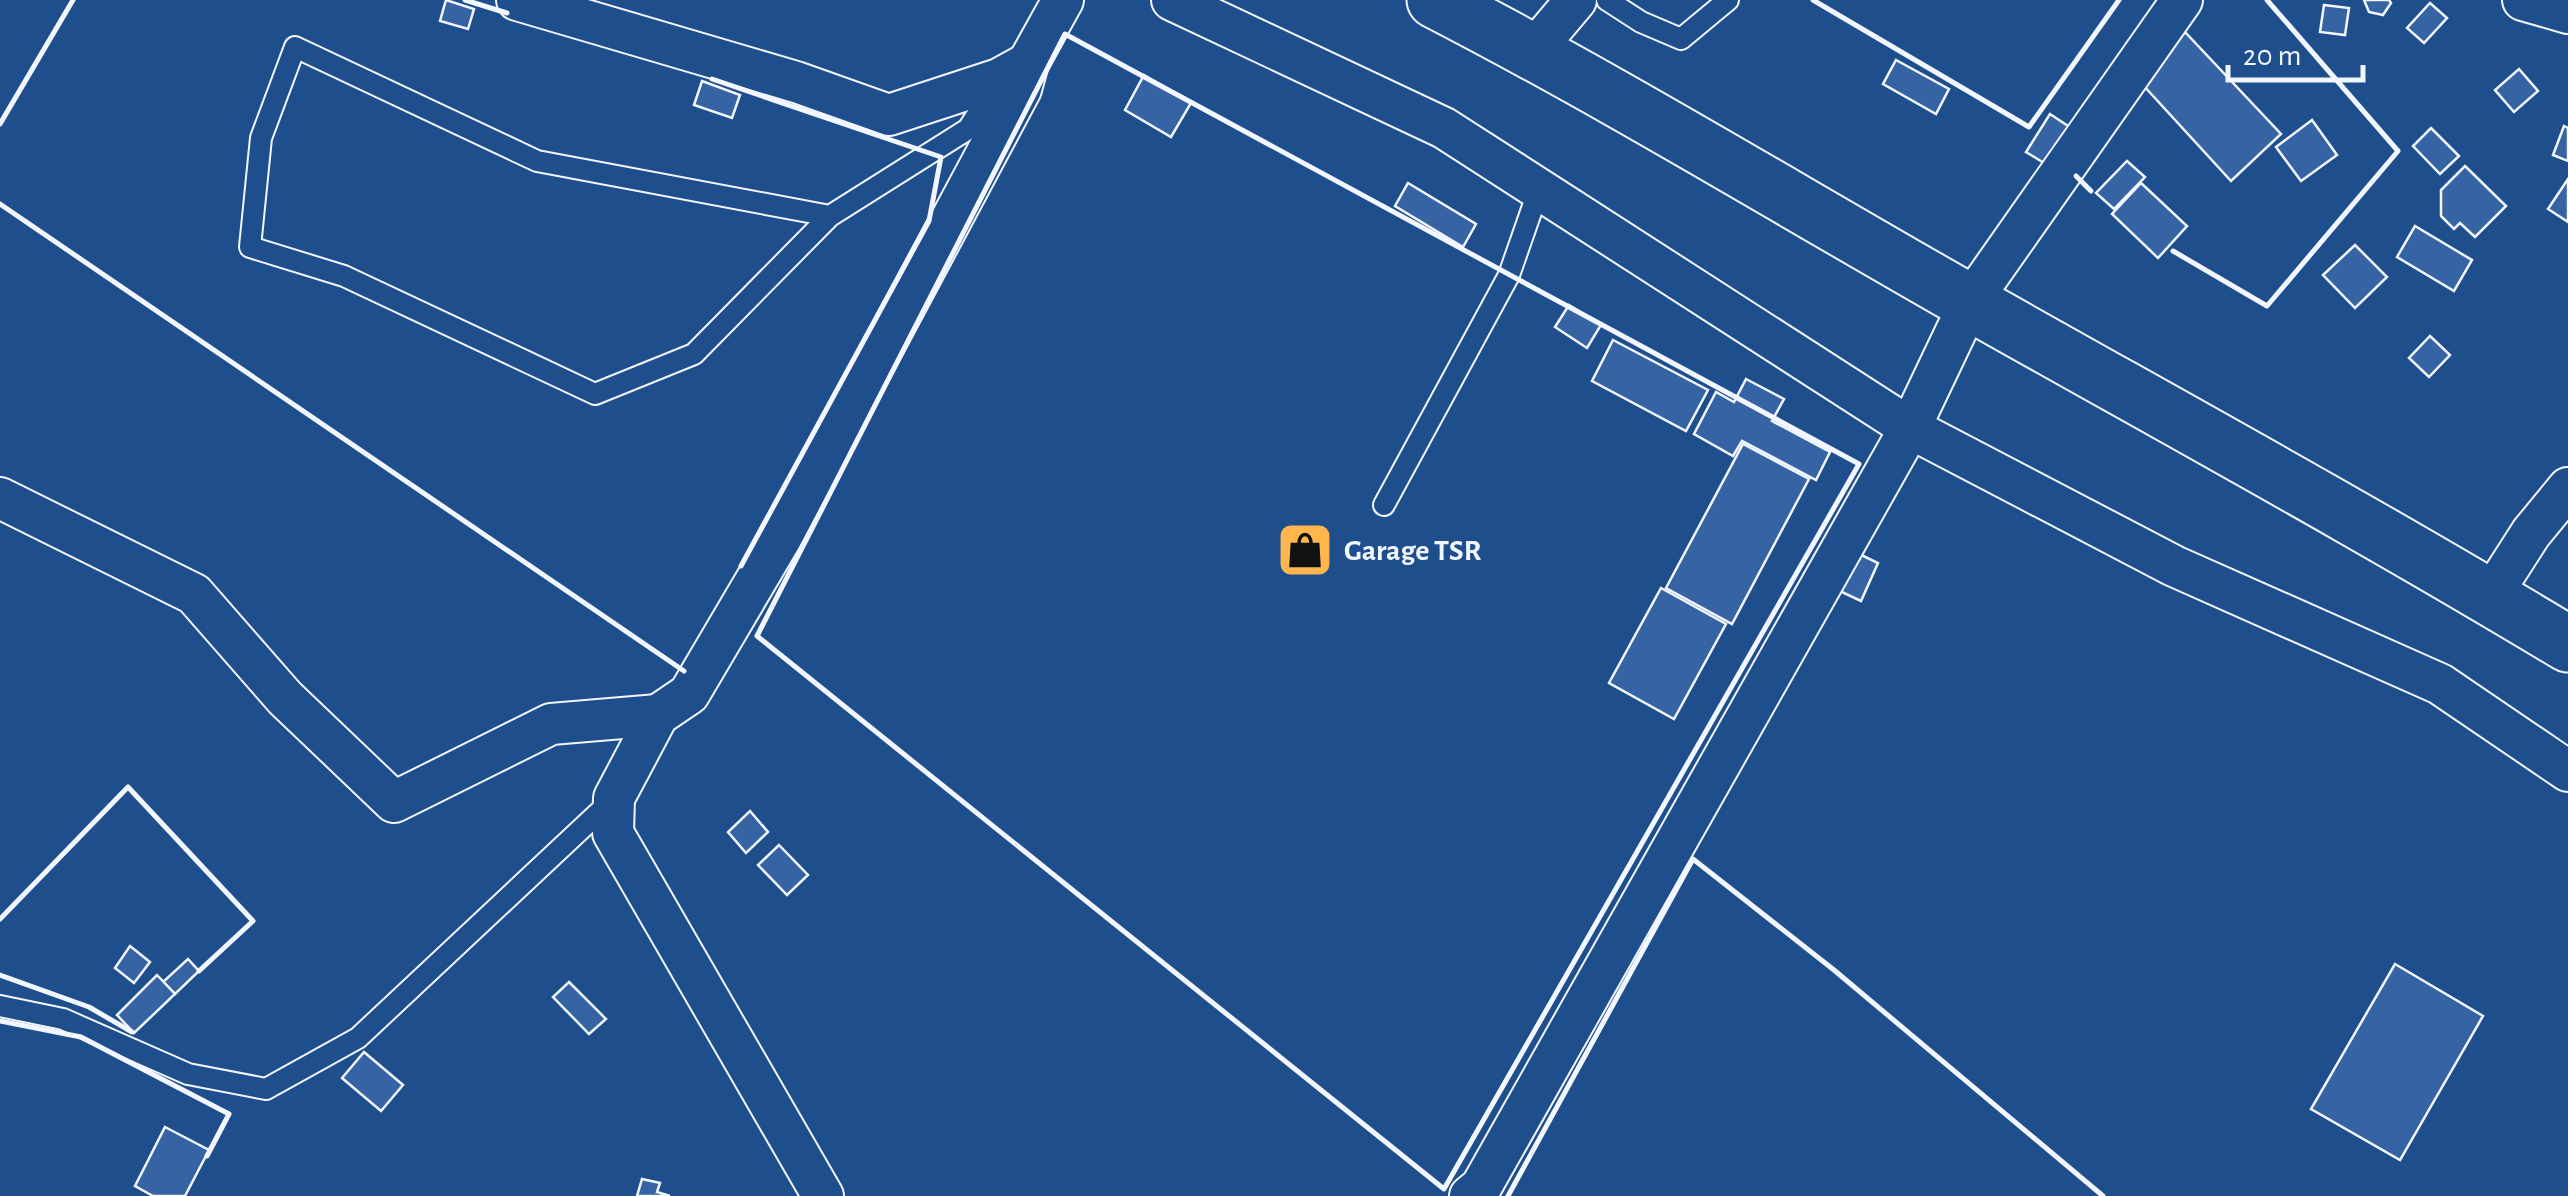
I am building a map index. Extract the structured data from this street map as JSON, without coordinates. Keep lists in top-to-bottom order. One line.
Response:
{"places":{"shop":["Garage TSR"]},"scale_bar":"20 m"}
